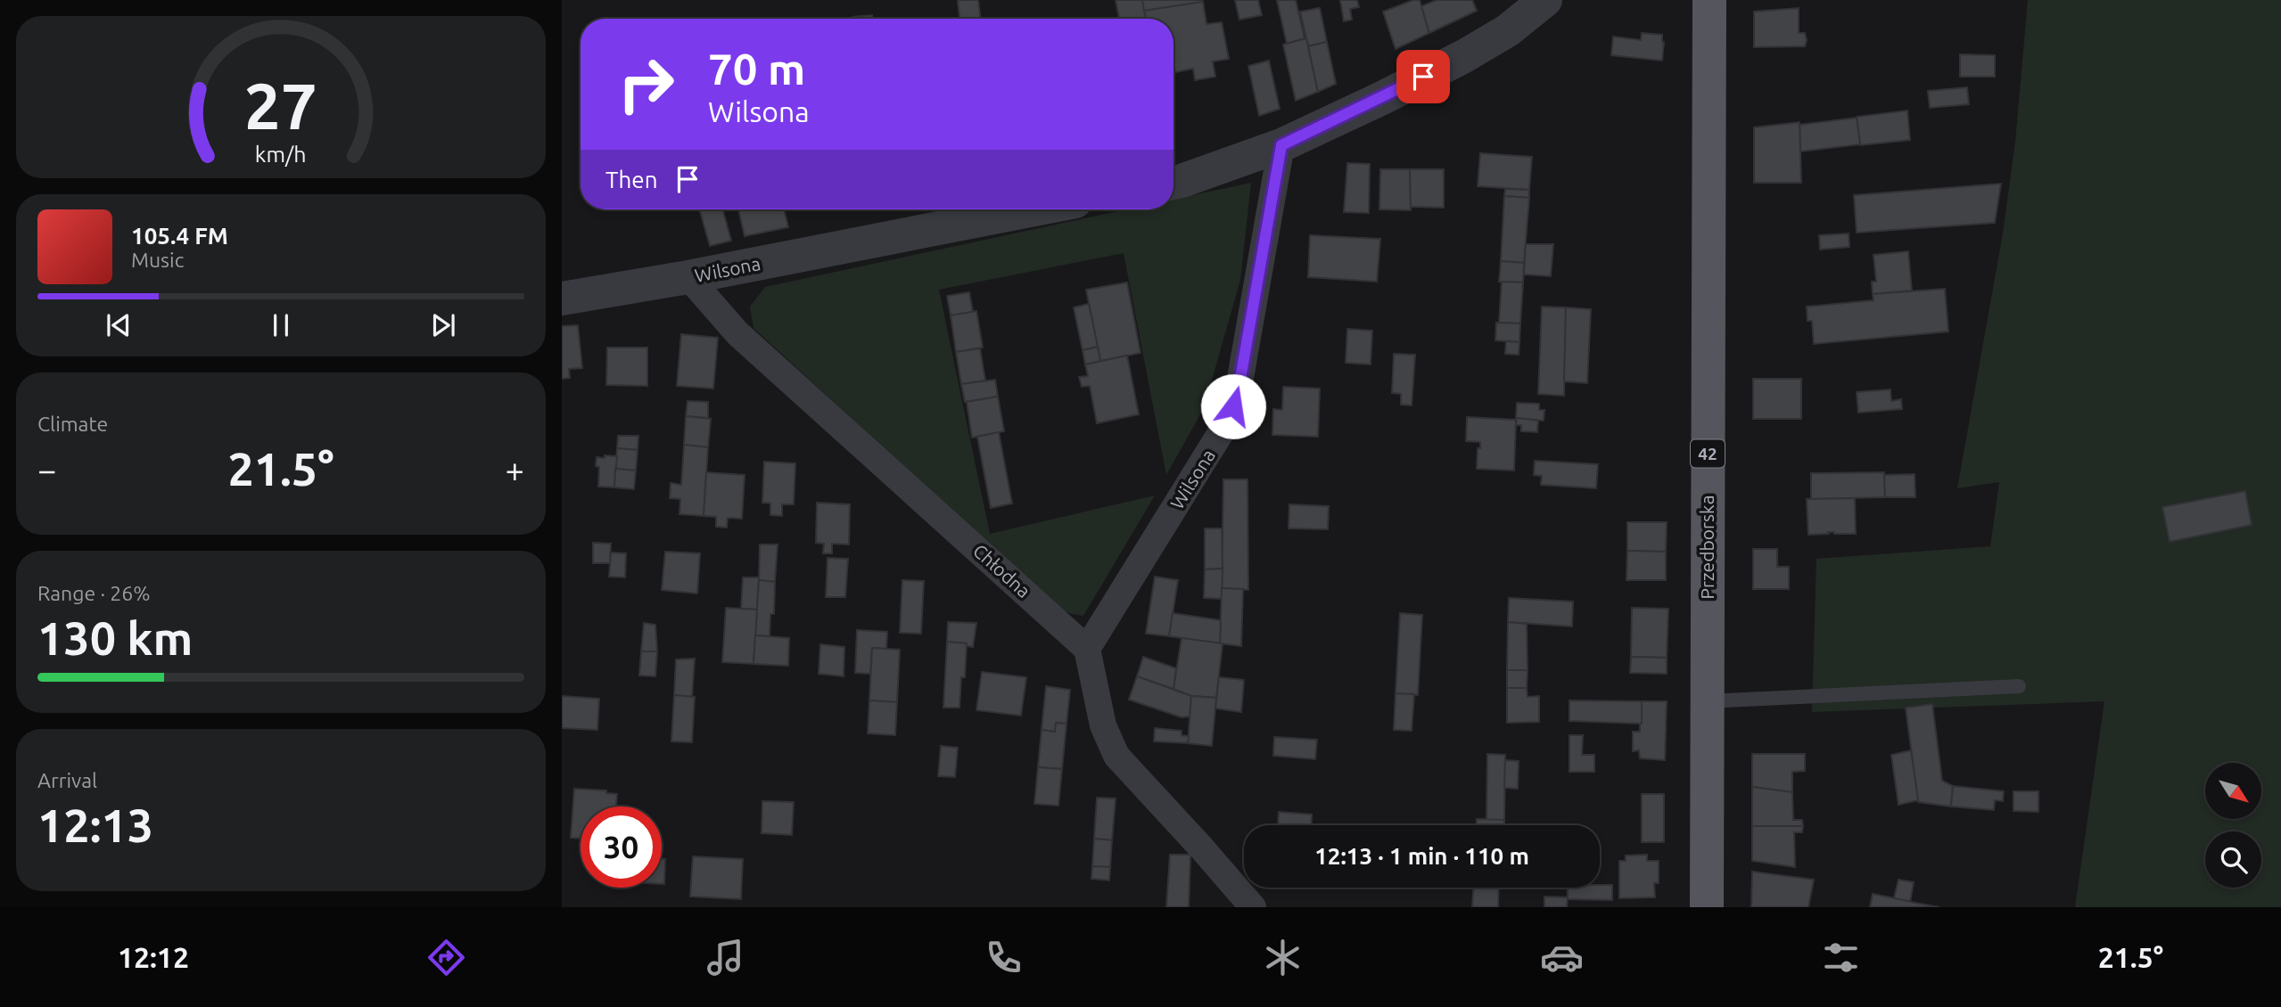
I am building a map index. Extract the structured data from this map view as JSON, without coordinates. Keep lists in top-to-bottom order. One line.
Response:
{"streets":{"main road":["42","Przedborska"],"street":["Wilsona","Chłodna"]},"crossings":[["Wilsona","Chłodna"]],"north":"bottom right","page":{"turn":["70 m","Wilsona"],"then":"Then","song":["105.4 FM","Music"],"tile":["Climate",["Range · 26%","130 km"],["Arrival","12:13"]],"heat":["−","21.5°","+"],"limit":"30","trip":"12:13 · 1 min · 110 m","tabs":["12:12","21.5°"],"gauge":["27","km/h"]}}
